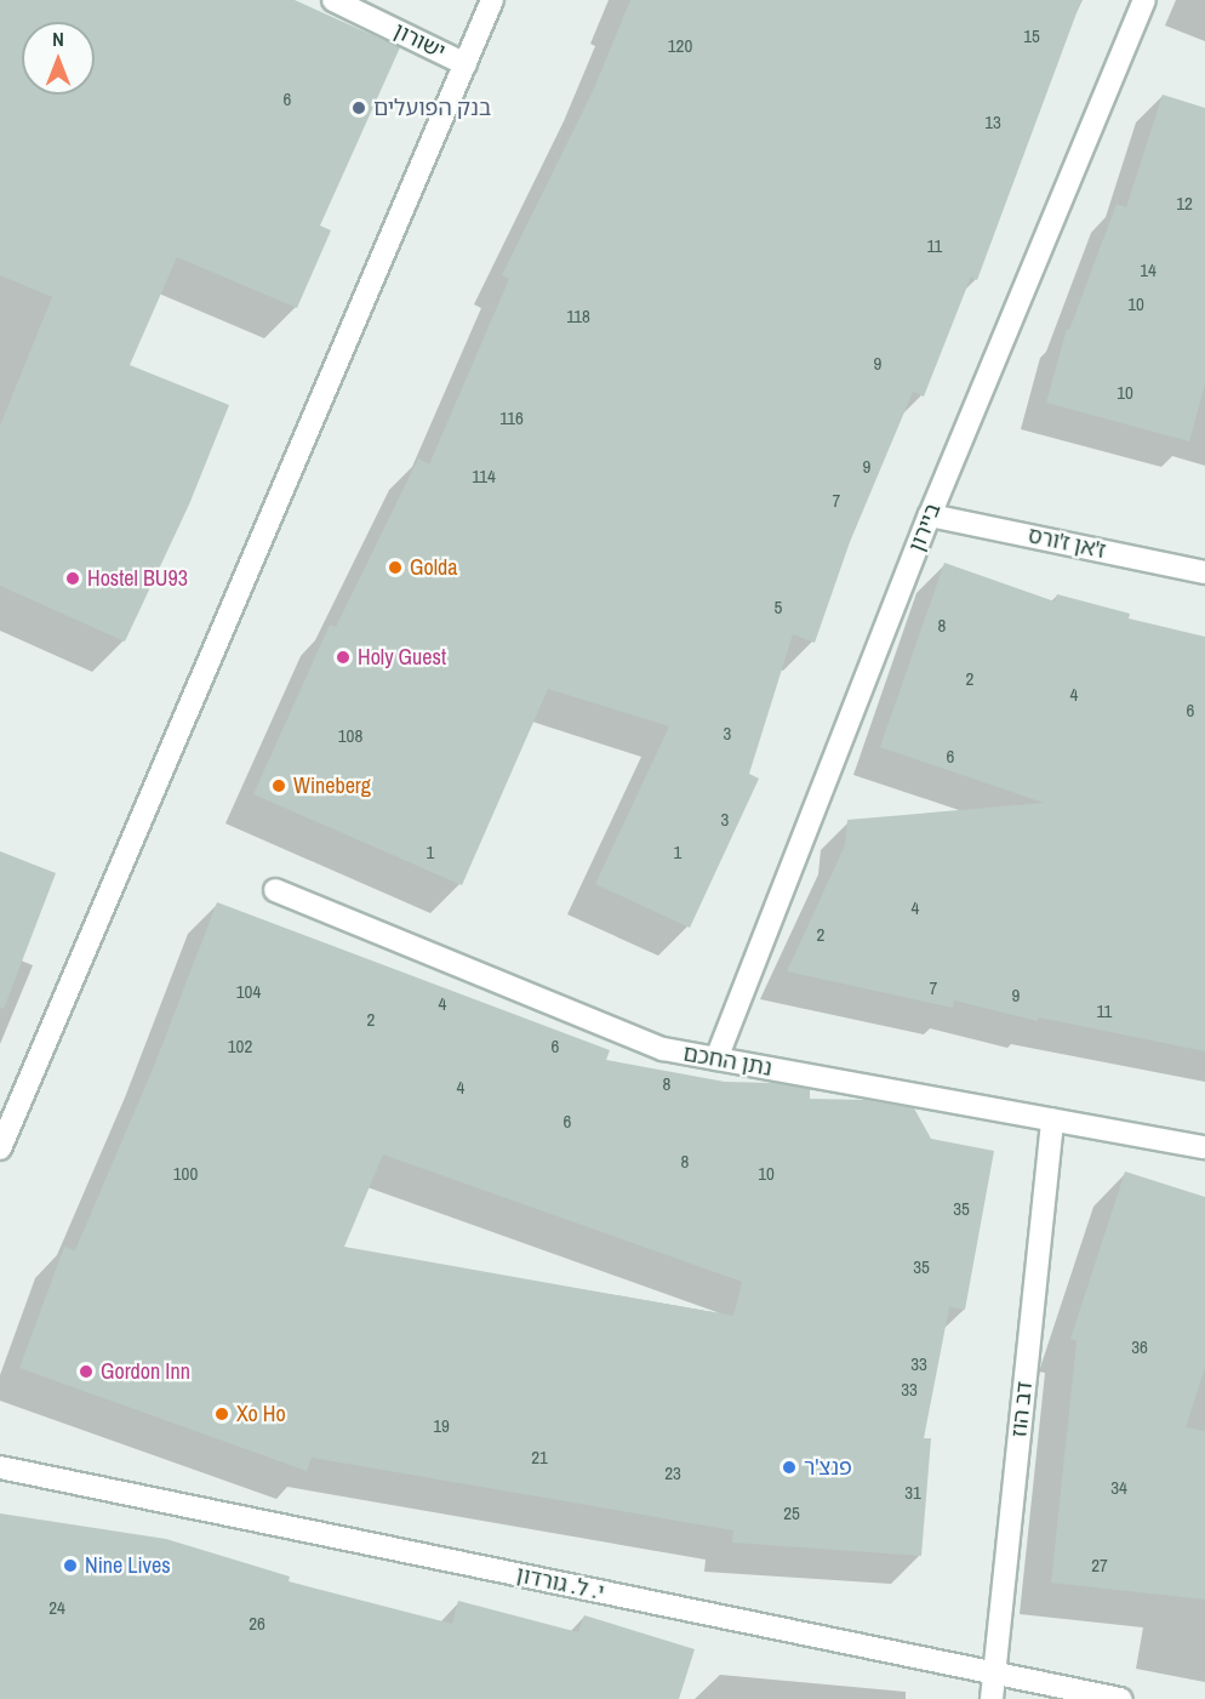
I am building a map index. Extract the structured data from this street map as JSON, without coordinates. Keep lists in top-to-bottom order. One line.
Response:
{"streets":{"street":["ישורון","ביירון","ז'אן ז'ורס","נתן החכם","דב הוז","י. ל. גורדון"]},"crossings":[["ביירון","ז'אן ז'ורס"],["ביירון","נתן החכם"],["נתן החכם","דב הוז"],["דב הוז","י. ל. גורדון"]],"places":["בנק הפועלים","Golda","Hostel BU93","Holy Guest","Wineberg","Gordon Inn","Xo Ho","פנצ'ר","Nine Lives"],"house_numbers":["15","120","6","13","12","11","14","10","118","9","10","116","9","114","7","5","8","2","4","6","3","108","6","3","1","1","4","2","7","104","9","4","11","2","102","6","8","4","6","8","100","10","35","35","36","33","33","19","21","23","34","31","25","27","24","26"],"north":"top"}
